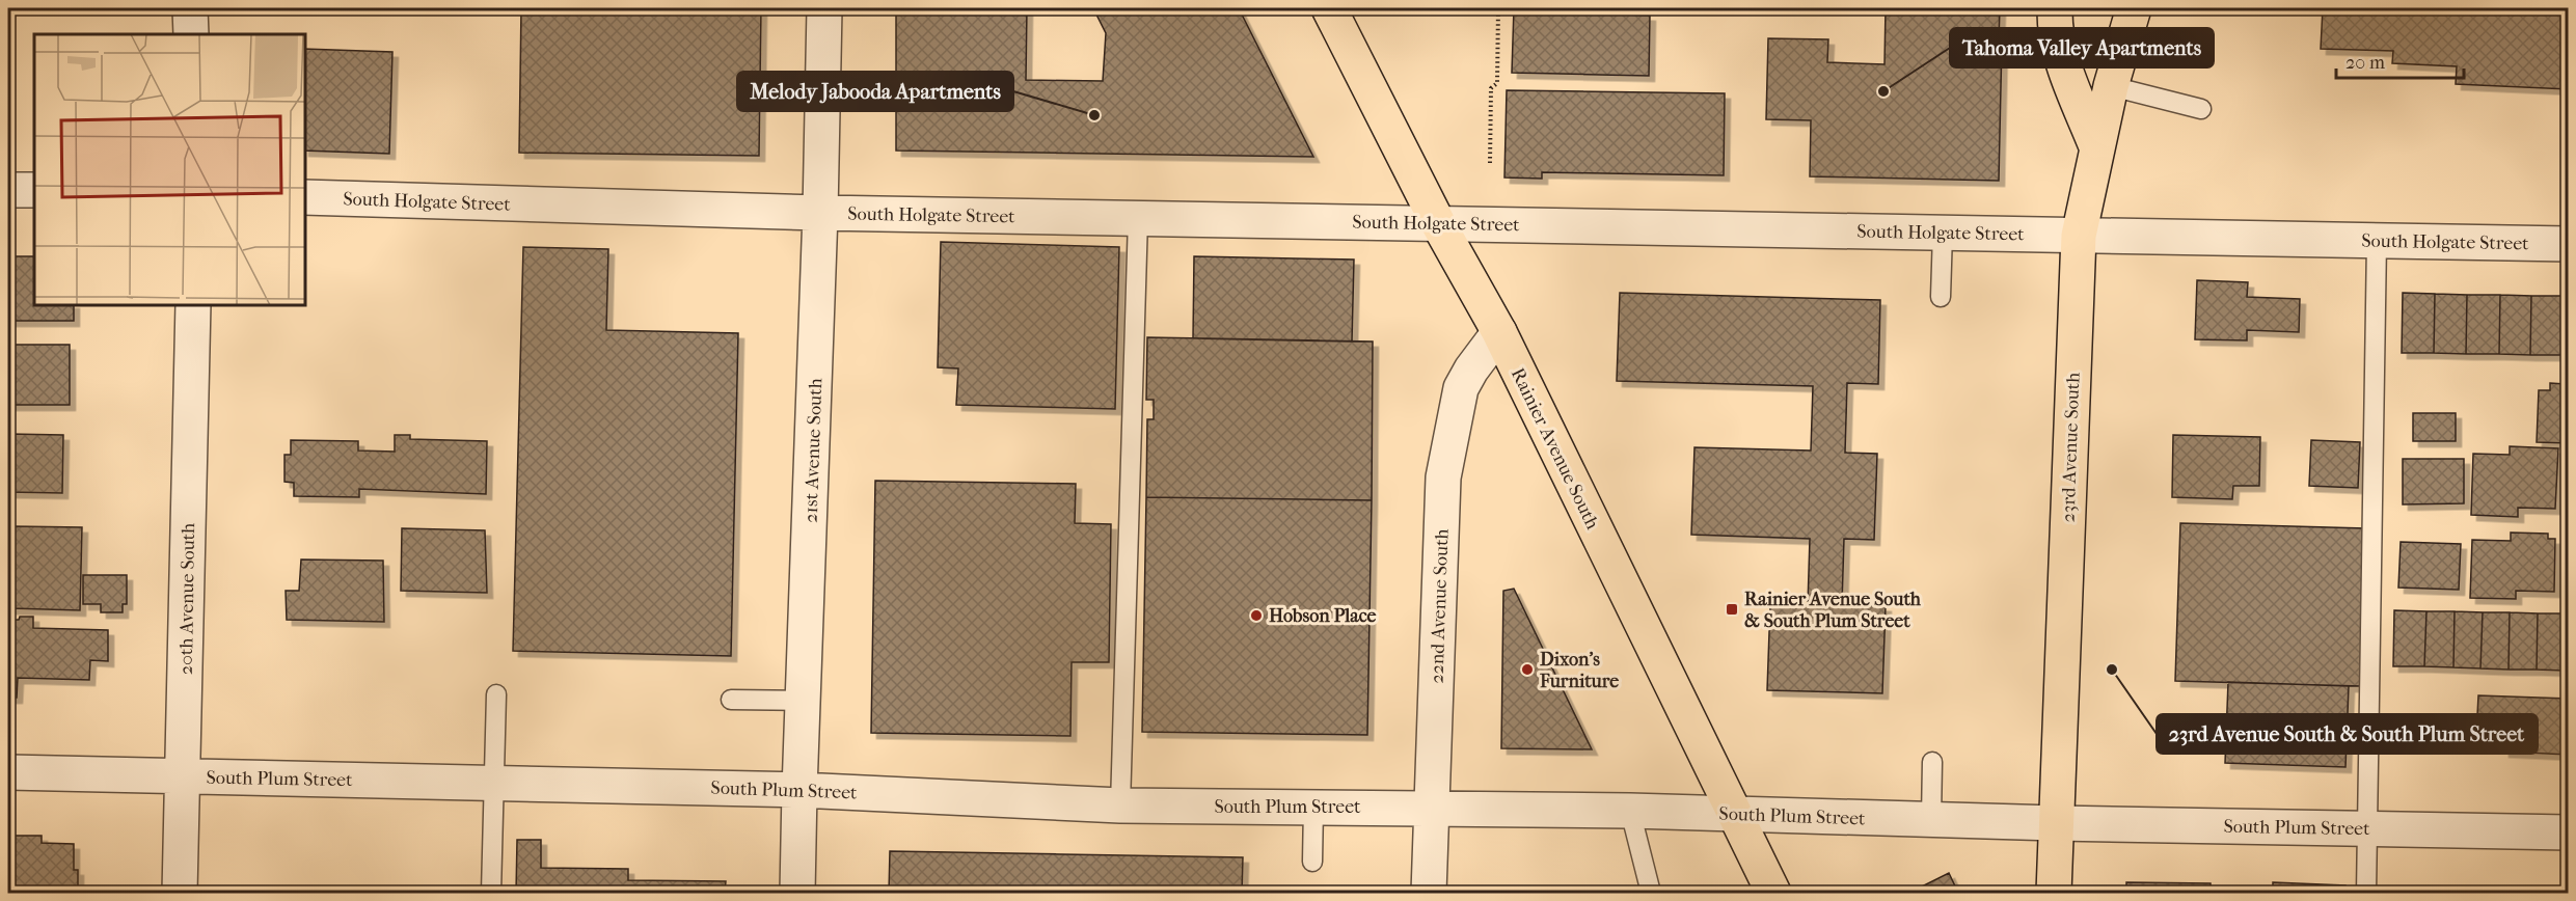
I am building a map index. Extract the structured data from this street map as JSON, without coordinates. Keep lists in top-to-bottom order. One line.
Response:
{"streets":{"main road":["23rd Avenue South","Rainier Avenue South"],"street":["South Holgate Street","21st Avenue South","20th Avenue South","22nd Avenue South","South Plum Street"]},"crossings":[["South Holgate Street","23rd Avenue South"],["South Holgate Street","Rainier Avenue South"],["South Holgate Street","21st Avenue South"],["23rd Avenue South","South Plum Street"],["Rainier Avenue South","22nd Avenue South"],["Rainier Avenue South","South Plum Street"],["21st Avenue South","South Plum Street"],["20th Avenue South","South Plum Street"],["22nd Avenue South","South Plum Street"]],"places":{"other":["Tahoma Valley Apartments","Melody Jabooda Apartments","Hobson Place","Dixon's Furniture","23rd Avenue South & South Plum Street"],"transit":["Rainier Avenue South & South Plum Street"]},"scale_bar":"20 m"}
